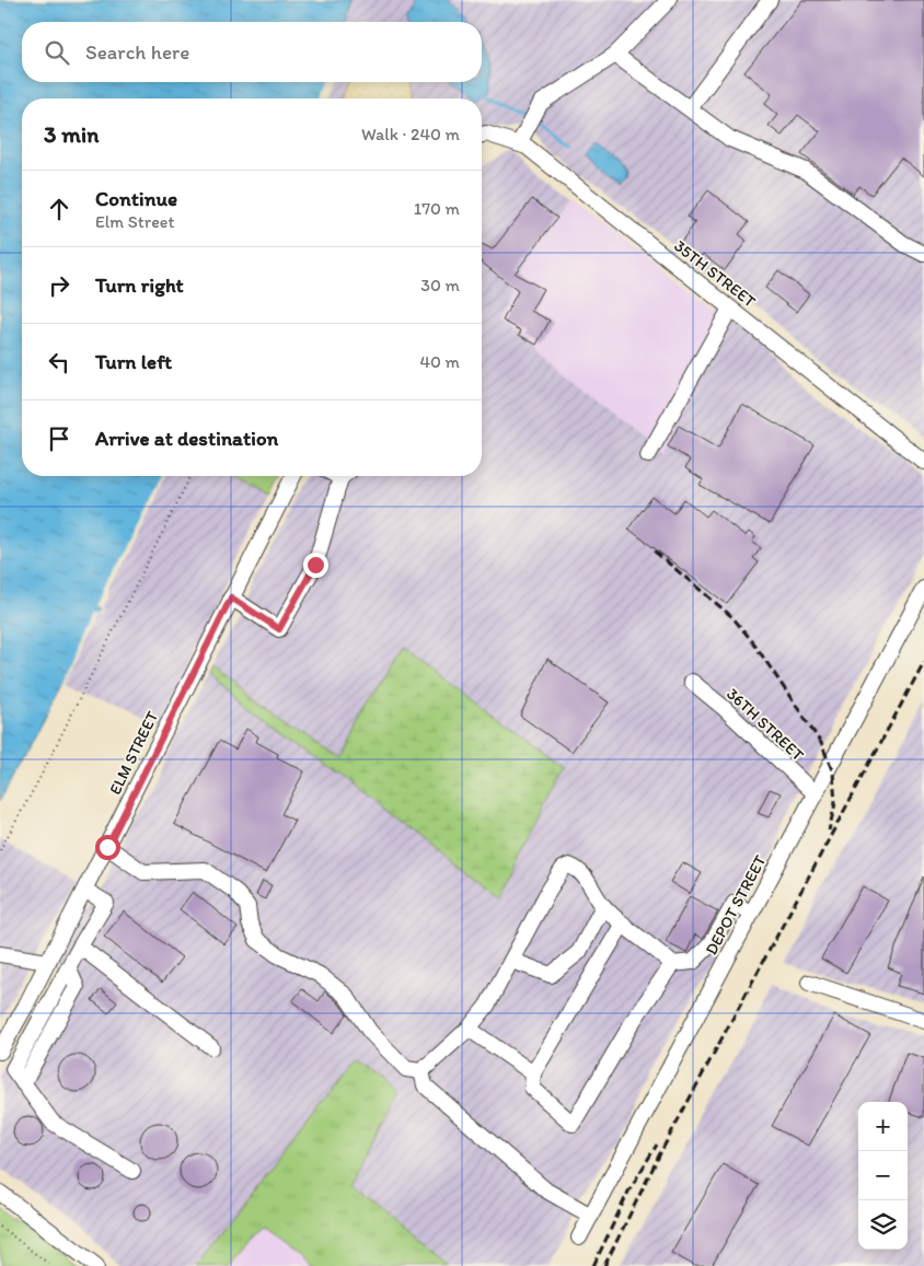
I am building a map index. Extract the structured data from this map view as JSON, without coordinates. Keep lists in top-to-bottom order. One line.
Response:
{"streets":{"street":["35TH STREET","36TH STREET","ELM STREET","DEPOT STREET"]},"crossings":[["36TH STREET","DEPOT STREET"]],"page":{"search":"Search here","heading":["3 min","Walk · 240 m"],"list":[["Continue","Elm Street","170 m"],["Turn right","30 m"],["Turn left","40 m"],"Arrive at destination"],"map_buttons":["+","−"]}}
